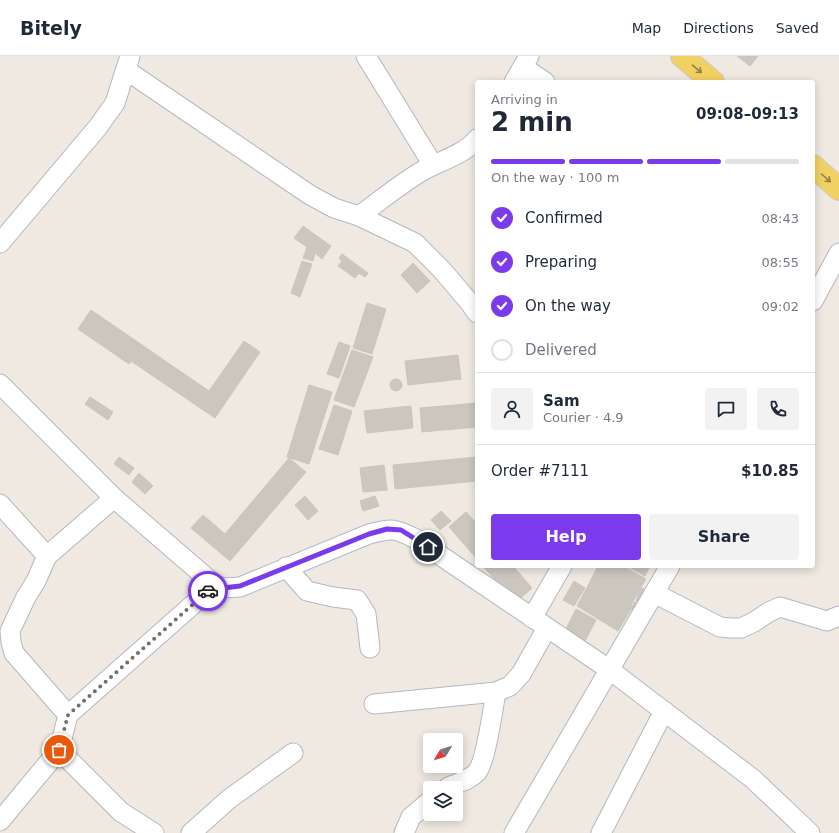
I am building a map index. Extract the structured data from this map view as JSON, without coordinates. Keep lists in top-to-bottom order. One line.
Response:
{"north":"bottom left","page":{"header":"Bitely","nav":["Map","Directions","Saved"],"heading":["2 min","Arriving in","09:08–09:13"],"panel":["Sam","Courier · 4.9","Order #7111","$10.85"],"bar":"On the way · 100 m","list":[["Confirmed","08:43"],["Preparing","08:55"],["On the way","09:02"],"Delivered"],"buttons":["Help","Share"]}}
